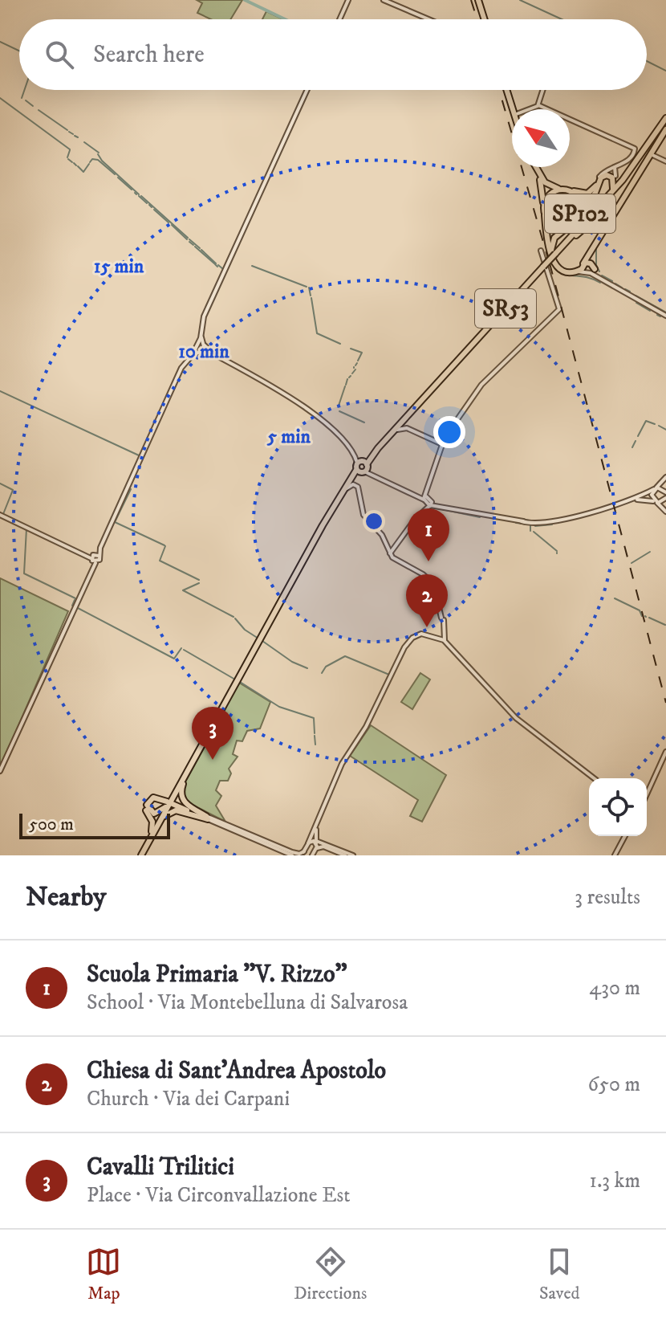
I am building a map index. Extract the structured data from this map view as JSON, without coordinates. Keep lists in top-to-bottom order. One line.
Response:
{"streets":{"main road":["SP102","SR53"]},"scale_bar":"500 m","north":"top left","page":{"search":"Search here","pins":["1","2","3"],"scale":"500 m","heading":["Nearby","3 results"],"list":[{"mark":"1","name":"Scuola Primaria \"V. Rizzo\"","note":"School · Via Montebelluna di Salvarosa","value":"430 m"},{"mark":"2","name":"Chiesa di Sant'Andrea Apostolo","note":"Church · Via dei Carpani","value":"650 m"},{"mark":"3","name":"Cavalli Trilitici","note":"Place · Via Circonvallazione Est","value":"1.3 km"}],"nav":["Map","Directions","Saved"]},"rings":["15 min","10 min","5 min"]}
